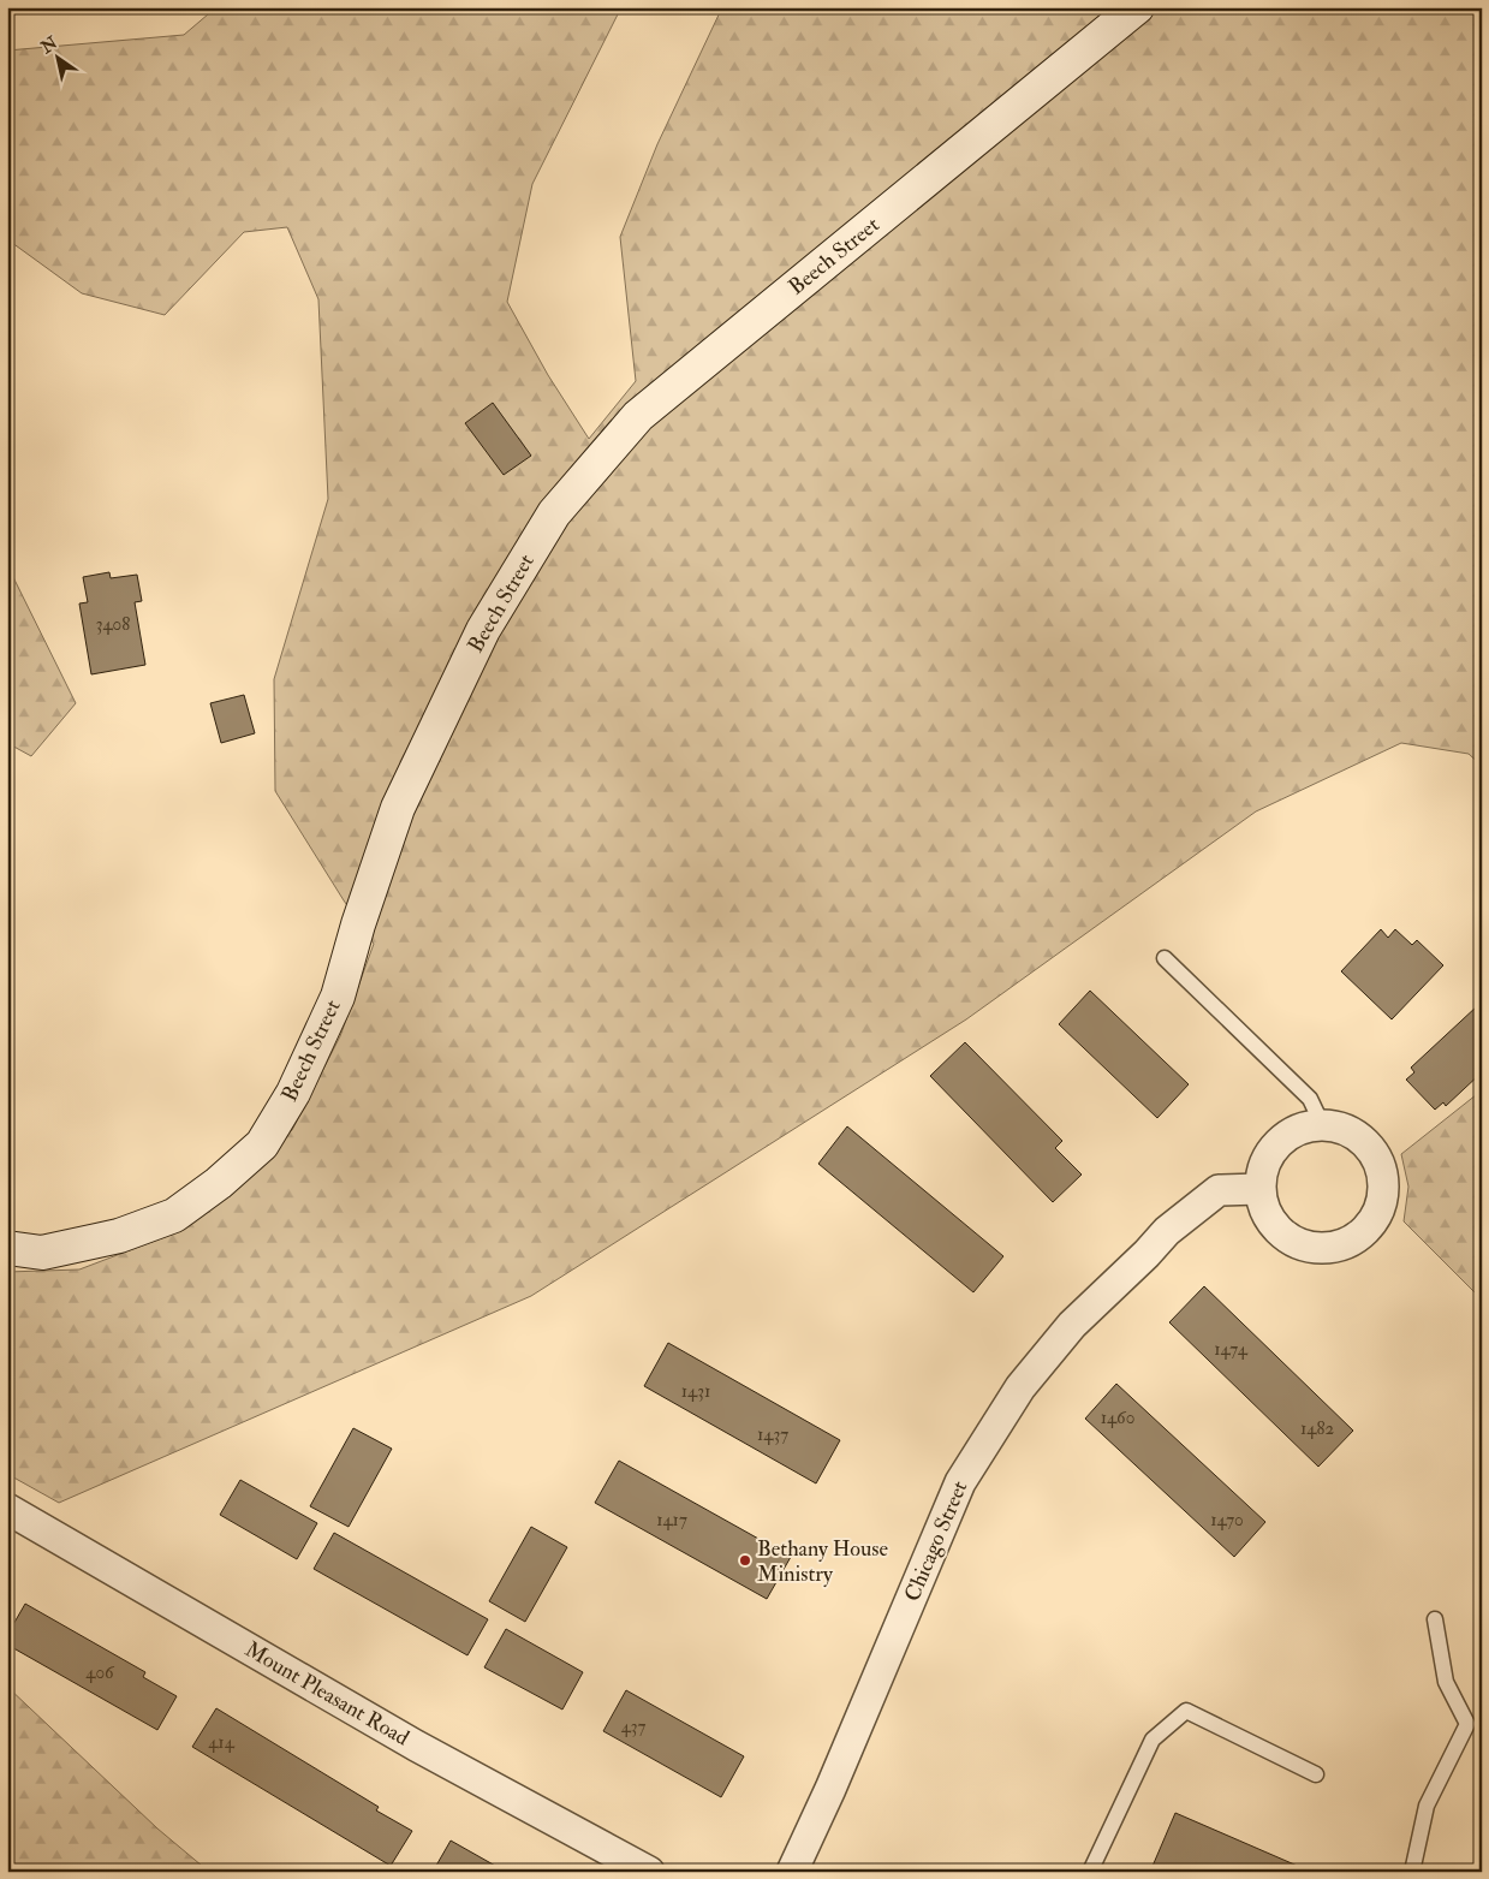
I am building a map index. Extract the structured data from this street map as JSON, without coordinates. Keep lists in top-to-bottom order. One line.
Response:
{"streets":{"street":["Beech Street","Chicago Street","Mount Pleasant Road"]},"places":["Bethany House Ministry"],"house_numbers":["3408","1474","1431","1460","1482","1437","1417","1470","406","437","414"],"north":"top left"}
